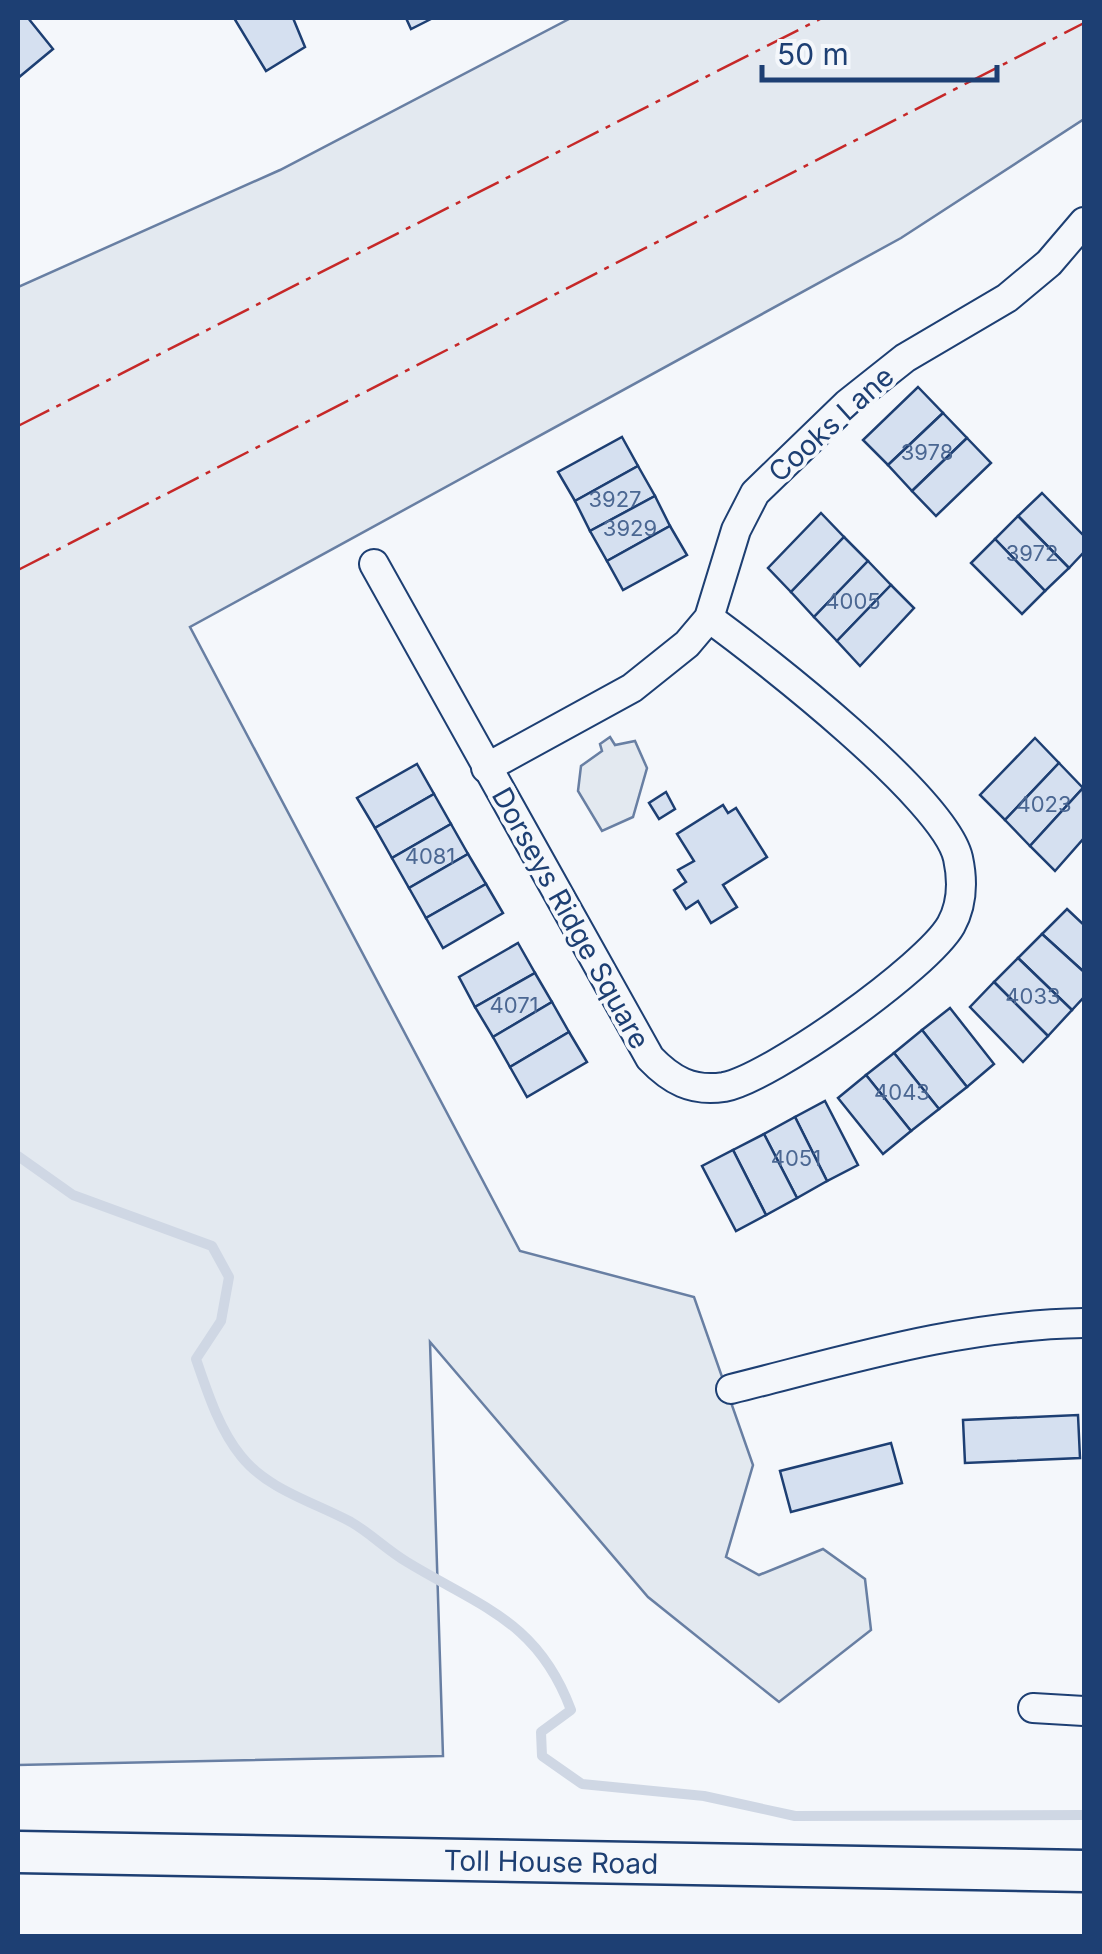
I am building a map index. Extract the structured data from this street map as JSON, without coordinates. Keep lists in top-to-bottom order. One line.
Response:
{"streets":{"street":["Cooks Lane","Dorseys Ridge Square","Toll House Road"]},"crossings":[["Cooks Lane","Dorseys Ridge Square"]],"house_numbers":["3978","3927","3929","3972","4005","4023","4081","4033","4071","4043","4051"],"scale_bar":"50 m"}
